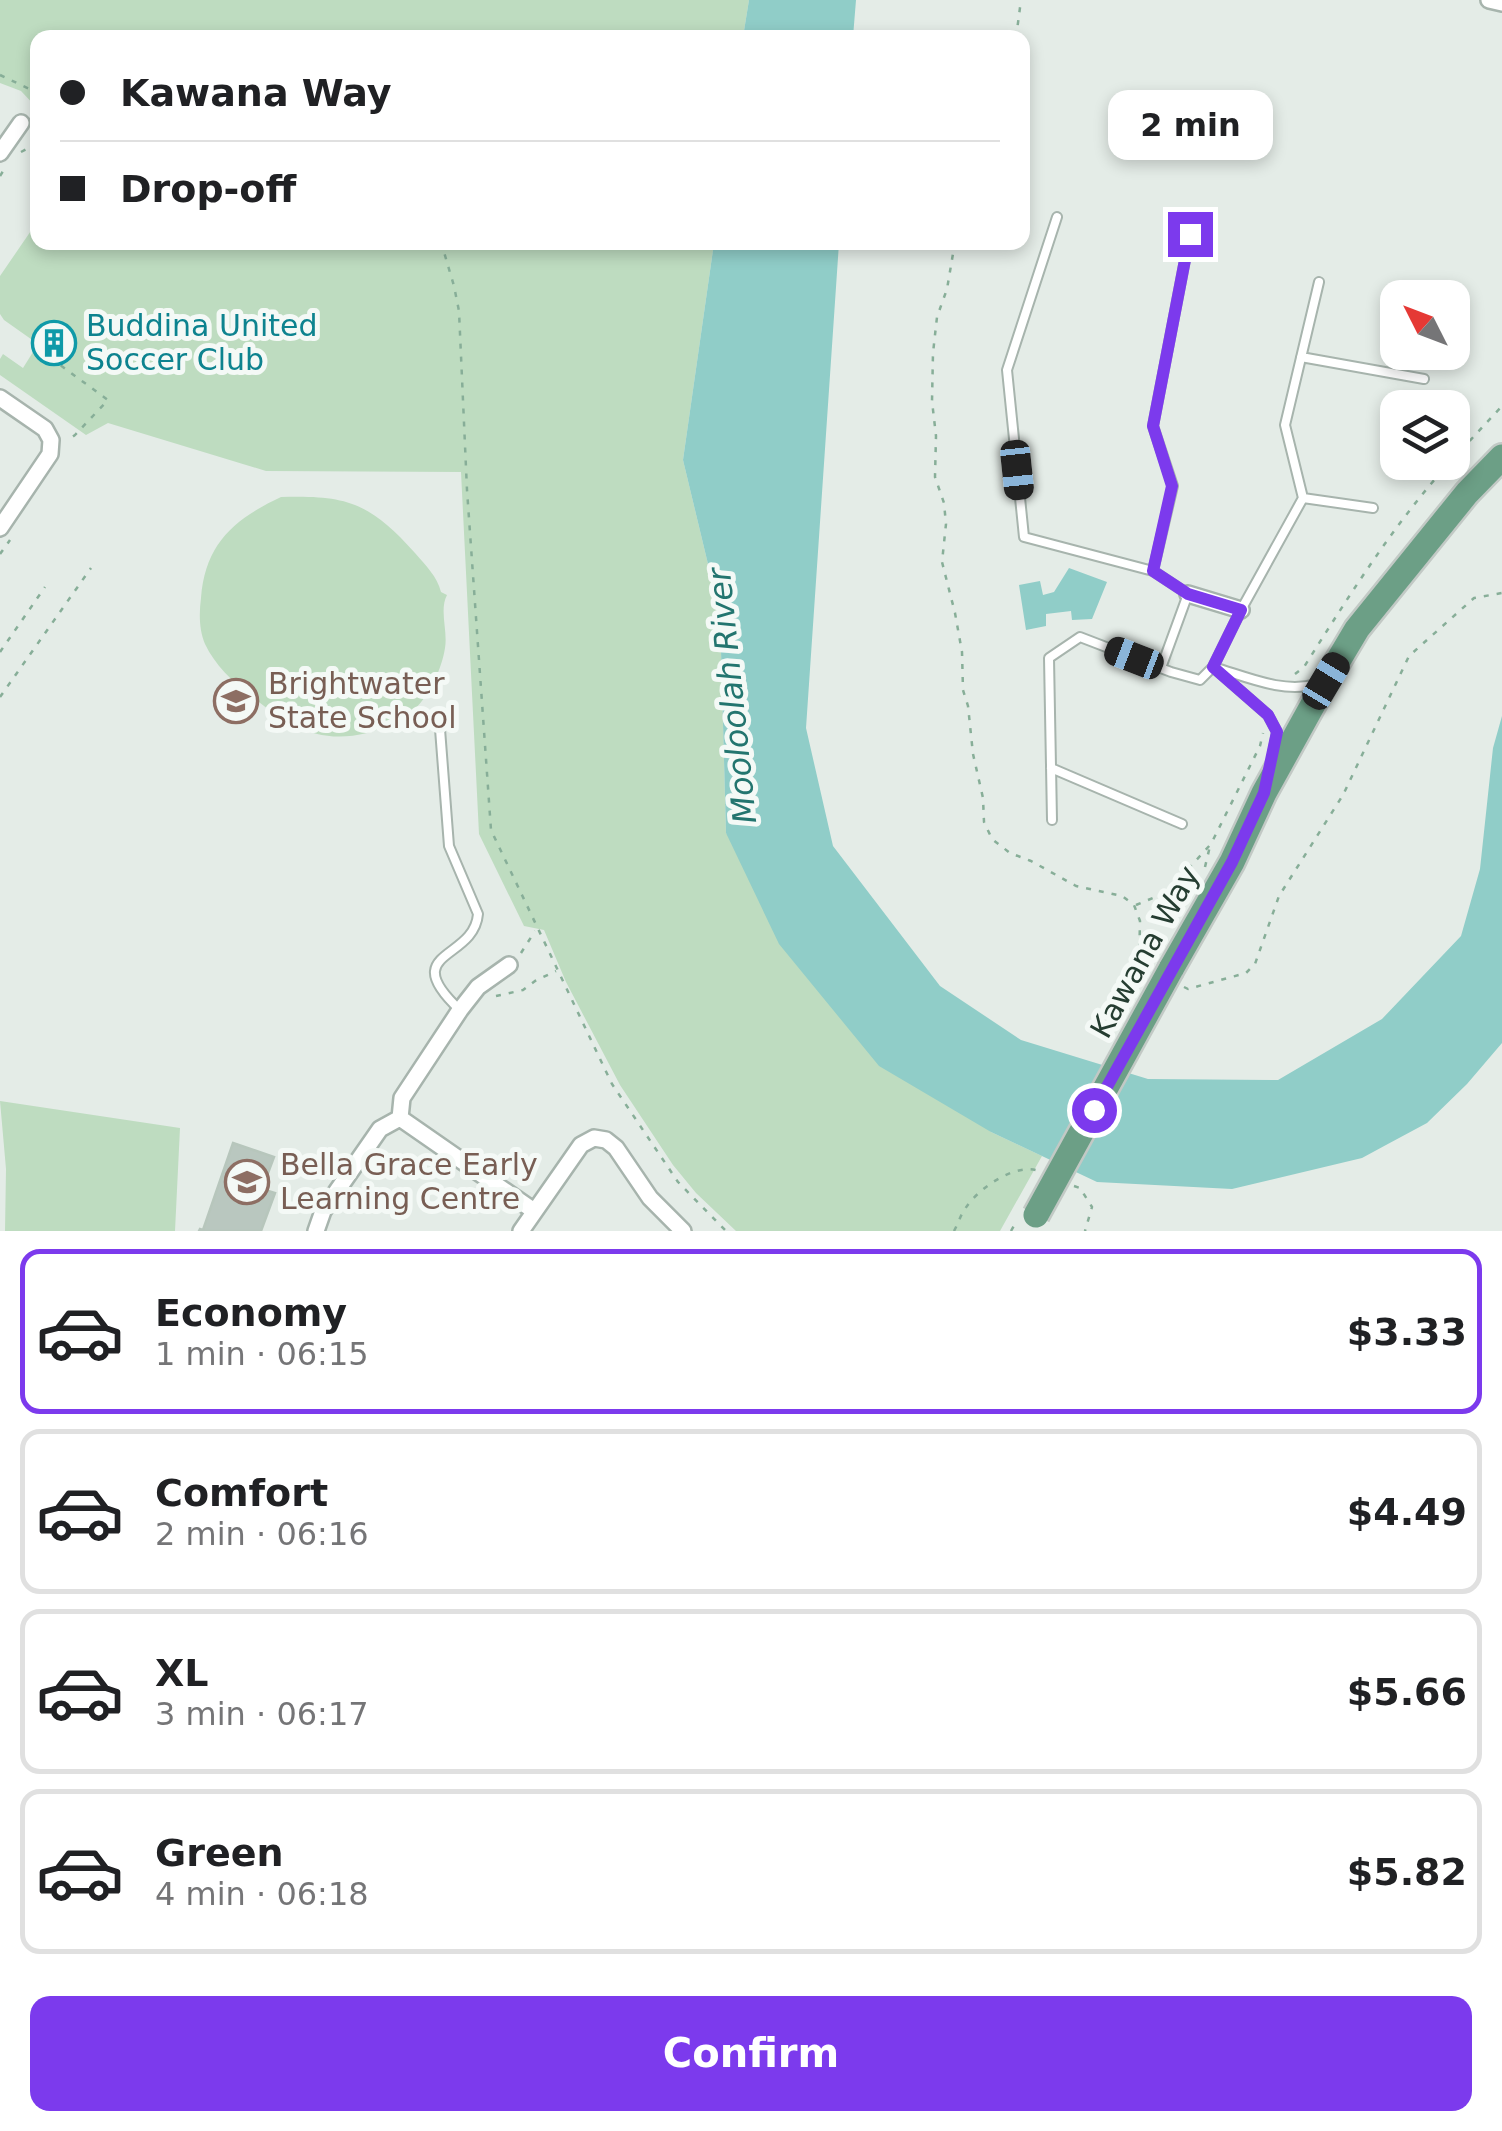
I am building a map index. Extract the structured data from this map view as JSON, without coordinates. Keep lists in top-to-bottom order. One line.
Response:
{"streets":{"main road":["Kawana Way"]},"water":["Mooloolah River"],"places":{"building":["Buddina United Soccer Club"],"school or university":["Brightwater State School","Bella Grace Early Learning Centre"]},"north":"top left","page":{"banner":["Kawana Way","Drop-off"],"bubble":"2 min","list":[{"name":"Economy","note":"1 min · 06:15","value":"$3.33"},{"name":"Comfort","note":"2 min · 06:16","value":"$4.49"},{"name":"XL","note":"3 min · 06:17","value":"$5.66"},{"name":"Green","note":"4 min · 06:18","value":"$5.82"}],"buttons":"Confirm"}}
